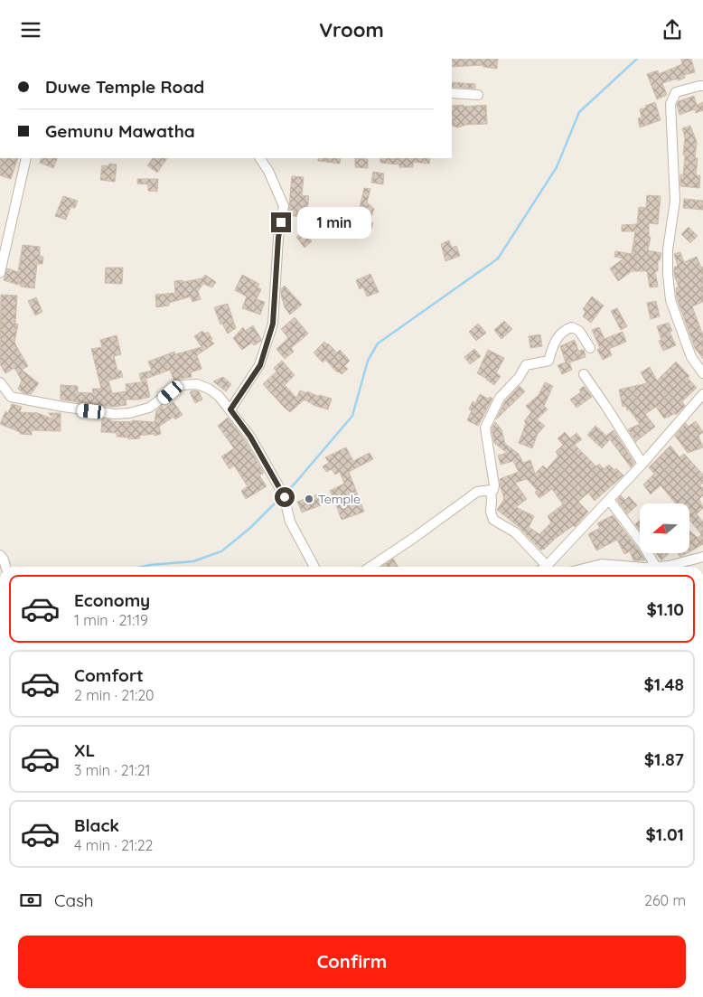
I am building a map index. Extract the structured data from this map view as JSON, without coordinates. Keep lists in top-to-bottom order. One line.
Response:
{"places":["Temple"],"north":"left","page":{"header":"Vroom","banner":["Duwe Temple Road","Gemunu Mawatha"],"bubble":"1 min","list":[{"name":"Economy","note":"1 min · 21:19","value":"$1.10"},{"name":"Comfort","note":"2 min · 21:20","value":"$1.48"},{"name":"XL","note":"3 min · 21:21","value":"$1.87"},{"name":"Black","note":"4 min · 21:22","value":"$1.01"}],"pay":["Cash","260 m"],"buttons":"Confirm"}}
